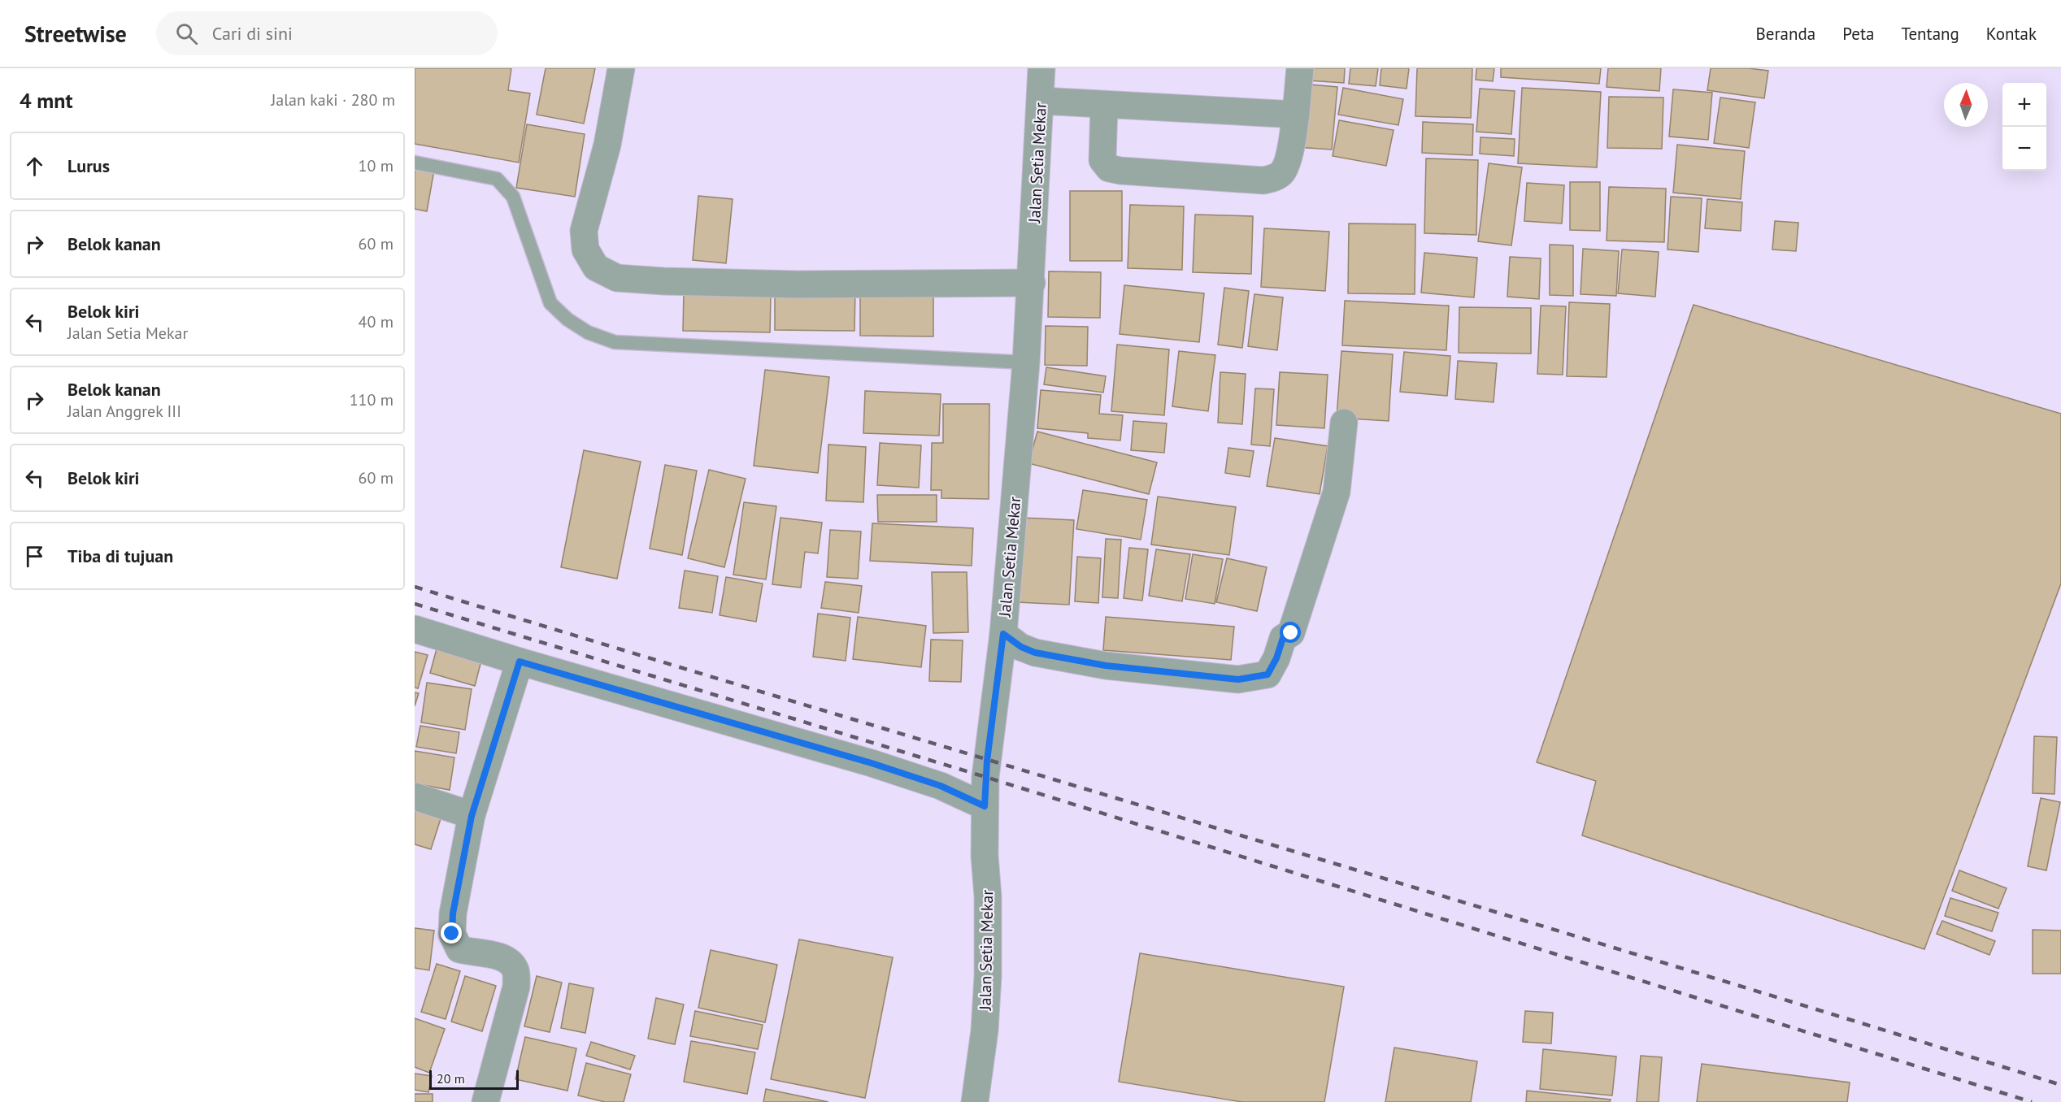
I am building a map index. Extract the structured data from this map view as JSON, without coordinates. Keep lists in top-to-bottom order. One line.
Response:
{"streets":{"street":["Jalan Setia Mekar"]},"scale_bar":"20 m","north":"top","page":{"header":"Streetwise","search":"Cari di sini","nav":["Beranda","Peta","Tentang","Kontak"],"heading":["4 mnt","Jalan kaki · 280 m"],"map_buttons":["+","−"],"list":[["Lurus","10 m"],["Belok kanan","60 m"],["Belok kiri","Jalan Setia Mekar","40 m"],["Belok kanan","Jalan Anggrek III","110 m"],["Belok kiri","60 m"],"Tiba di tujuan"],"scale":"20 m"}}
